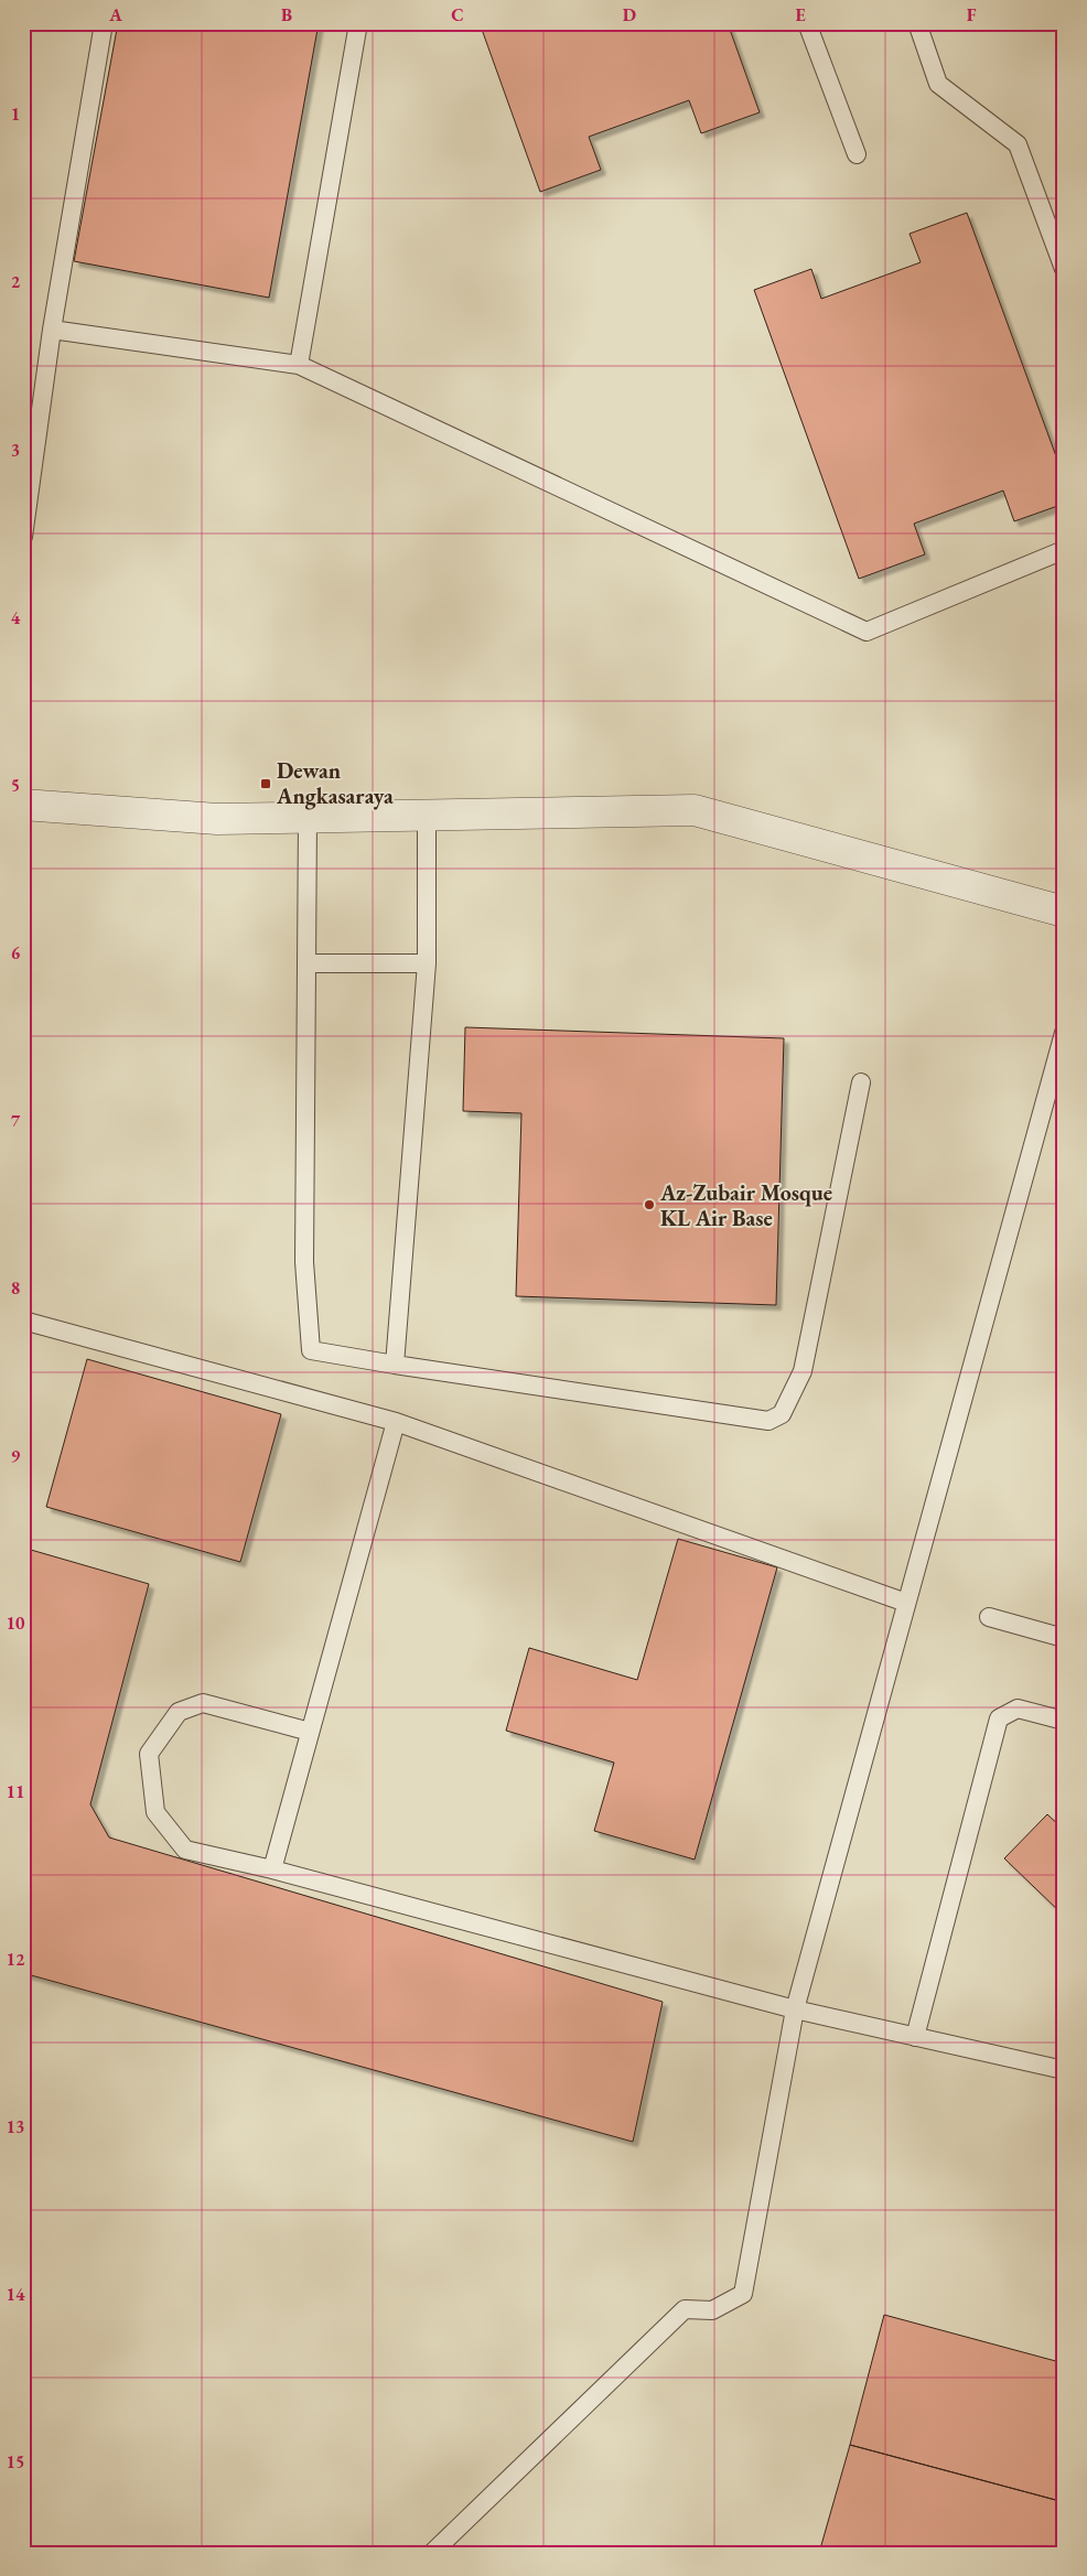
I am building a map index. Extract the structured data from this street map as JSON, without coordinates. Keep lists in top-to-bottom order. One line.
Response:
{"places":{"transit":["Dewan Angkasaraya"],"other":["Az-Zubair Mosque KL Air Base"]},"grid":{"columns":["A","B","C","D","E","F"],"rows":["1","2","3","4","5","6","7","8","9","10","11","12","13","14","15"]}}
